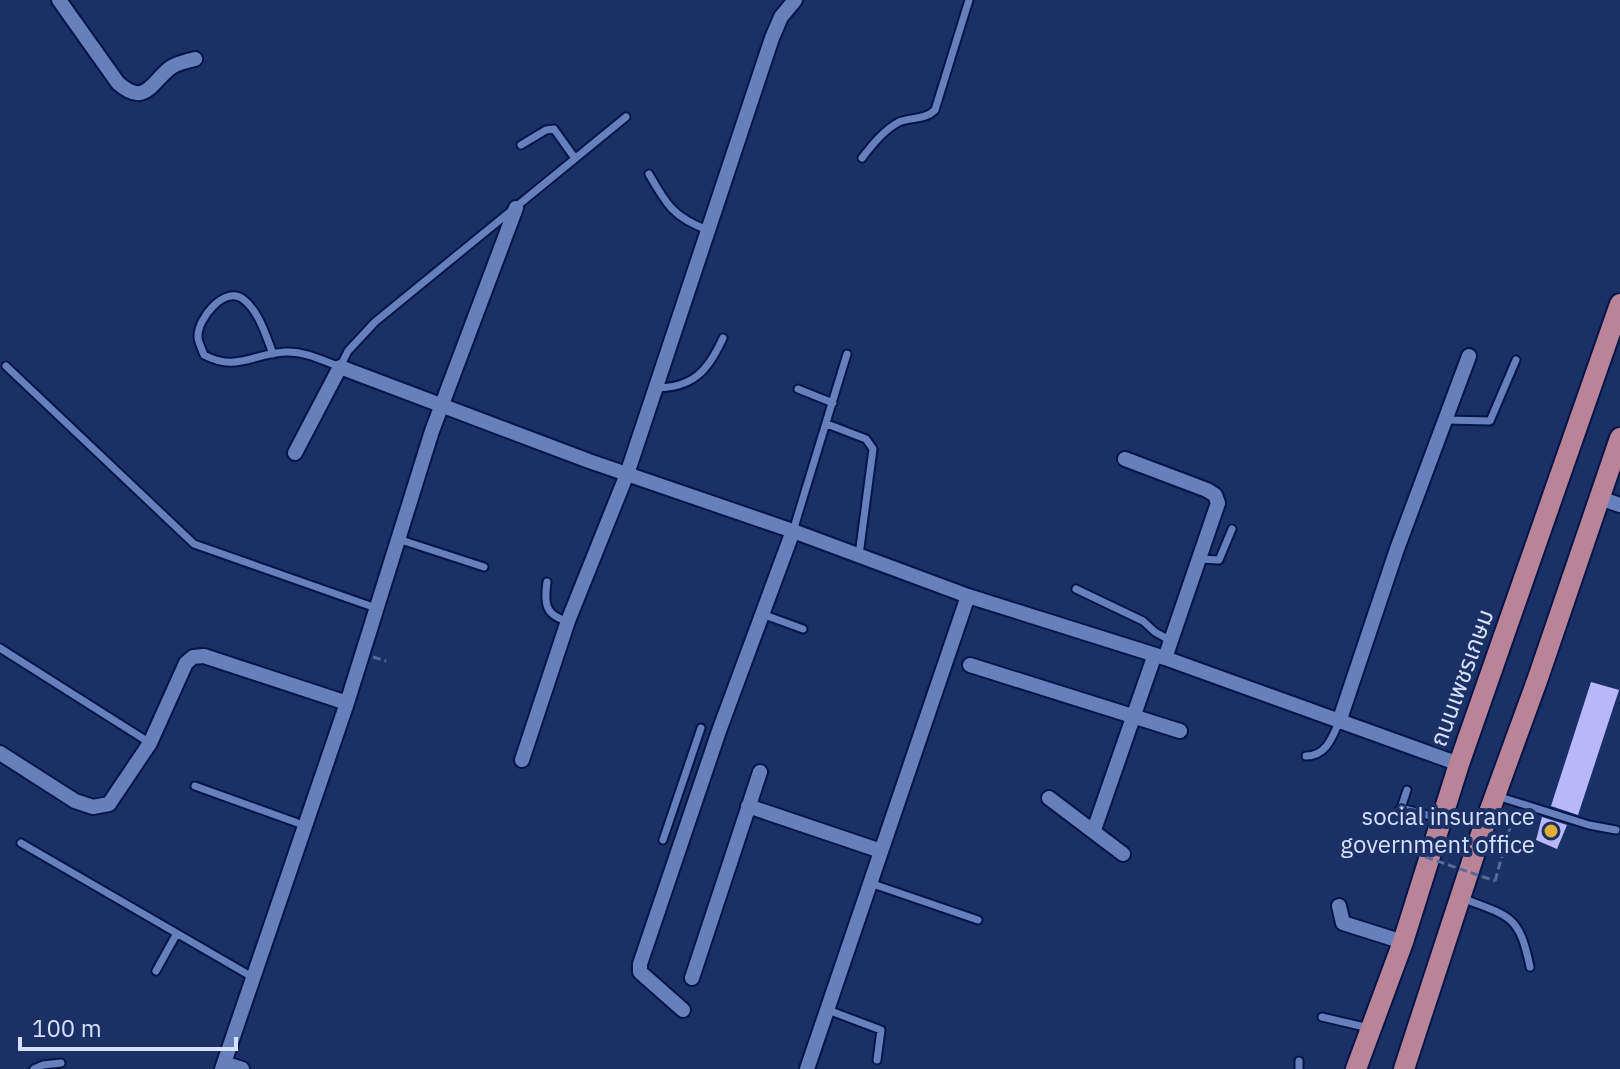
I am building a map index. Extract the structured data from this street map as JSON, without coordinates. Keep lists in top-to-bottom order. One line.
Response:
{"streets":{"main road":["ถนนเพชรเกษม"]},"places":["social insurance government office"],"scale_bar":"100 m"}
